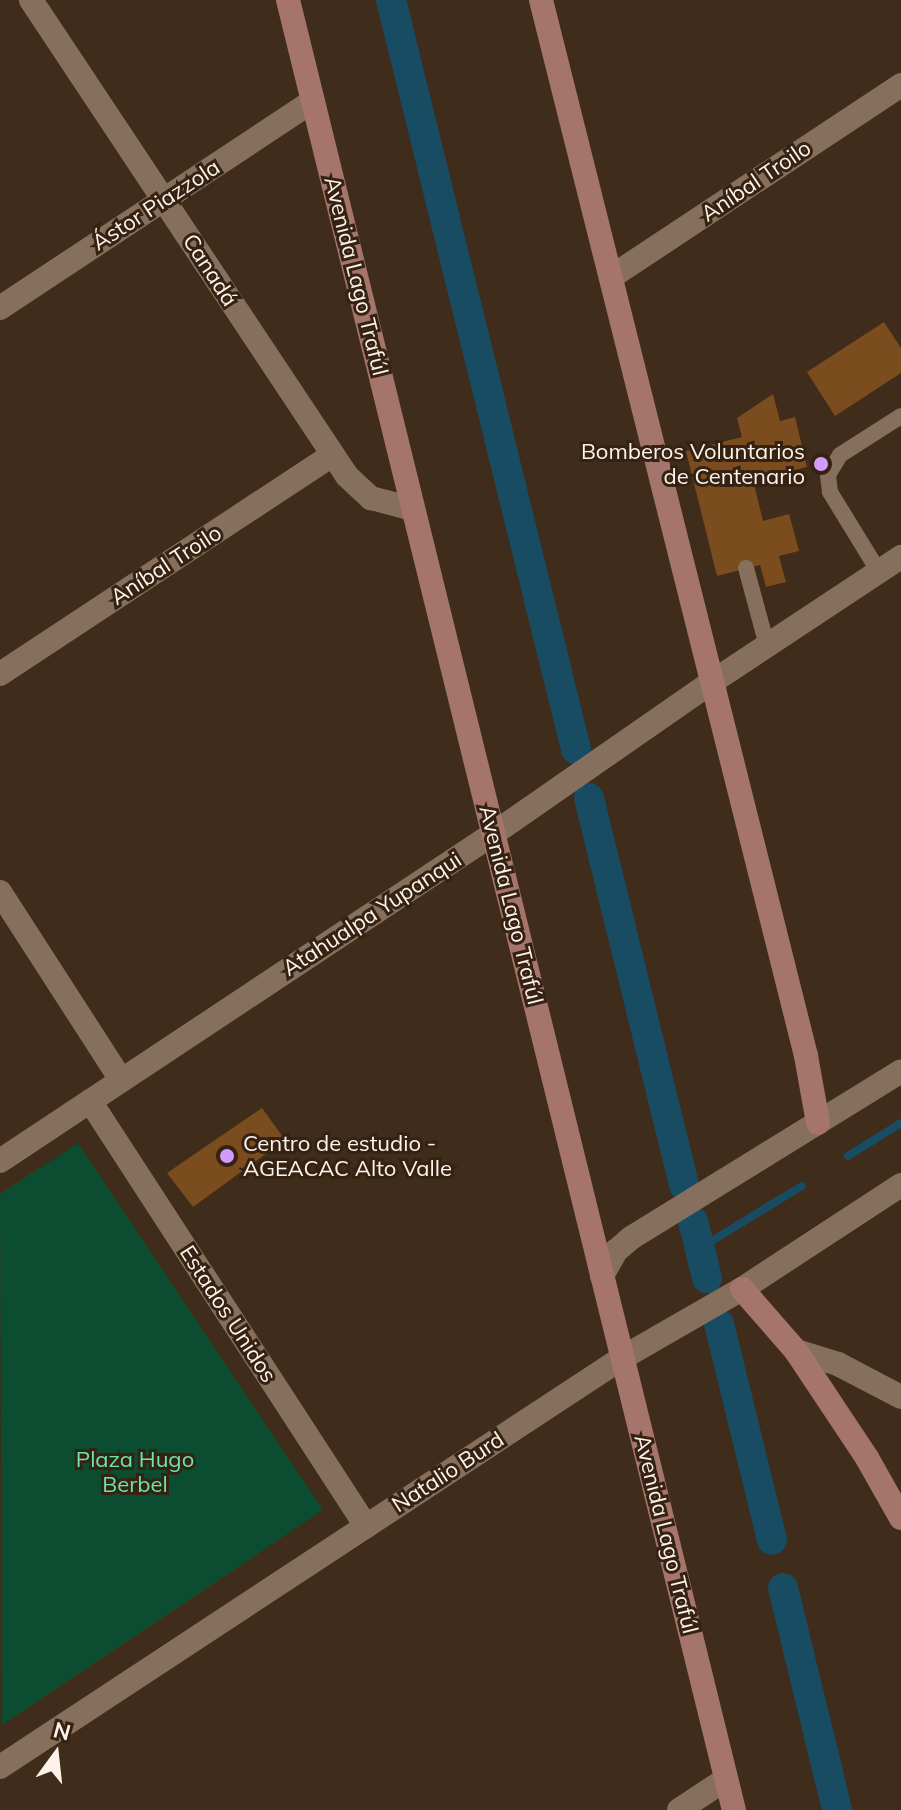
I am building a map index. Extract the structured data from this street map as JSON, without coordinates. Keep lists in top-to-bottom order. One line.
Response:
{"streets":{"main road":["Avenida Lago Trafúl"],"street":["Aníbal Troilo","Ástor Piazzola","Canadá","Atahualpa Yupanqui","Estados Unidos","Natalio Burd"]},"crossings":[["Aníbal Troilo","Canadá"],["Ástor Piazzola","Canadá"],["Ástor Piazzola","Avenida Lago Trafúl"],["Canadá","Avenida Lago Trafúl"],["Avenida Lago Trafúl","Atahualpa Yupanqui"],["Avenida Lago Trafúl","Natalio Burd"],["Atahualpa Yupanqui","Estados Unidos"],["Estados Unidos","Natalio Burd"]],"parks":["Plaza Hugo Berbel"],"places":["Bomberos Voluntarios de Centenario","Centro de estudio - AGEACAC Alto Valle"],"north":"top"}
